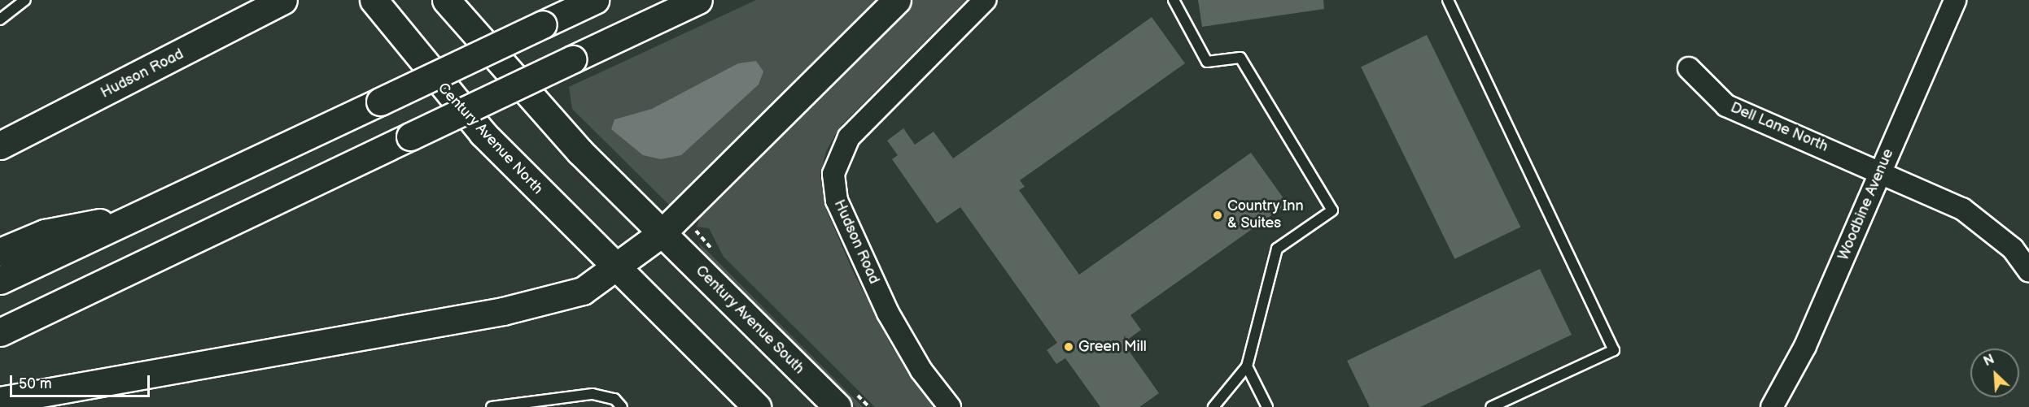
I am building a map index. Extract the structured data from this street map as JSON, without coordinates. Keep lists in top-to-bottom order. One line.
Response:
{"streets":{"main road":["Hudson Road","Century Avenue North","Century Avenue South"],"street":["Dell Lane North","Woodbine Avenue"]},"crossings":[["Dell Lane North","Woodbine Avenue"]],"places":["Country Inn & Suites","Green Mill"],"scale_bar":"50 m","north":"top left"}
